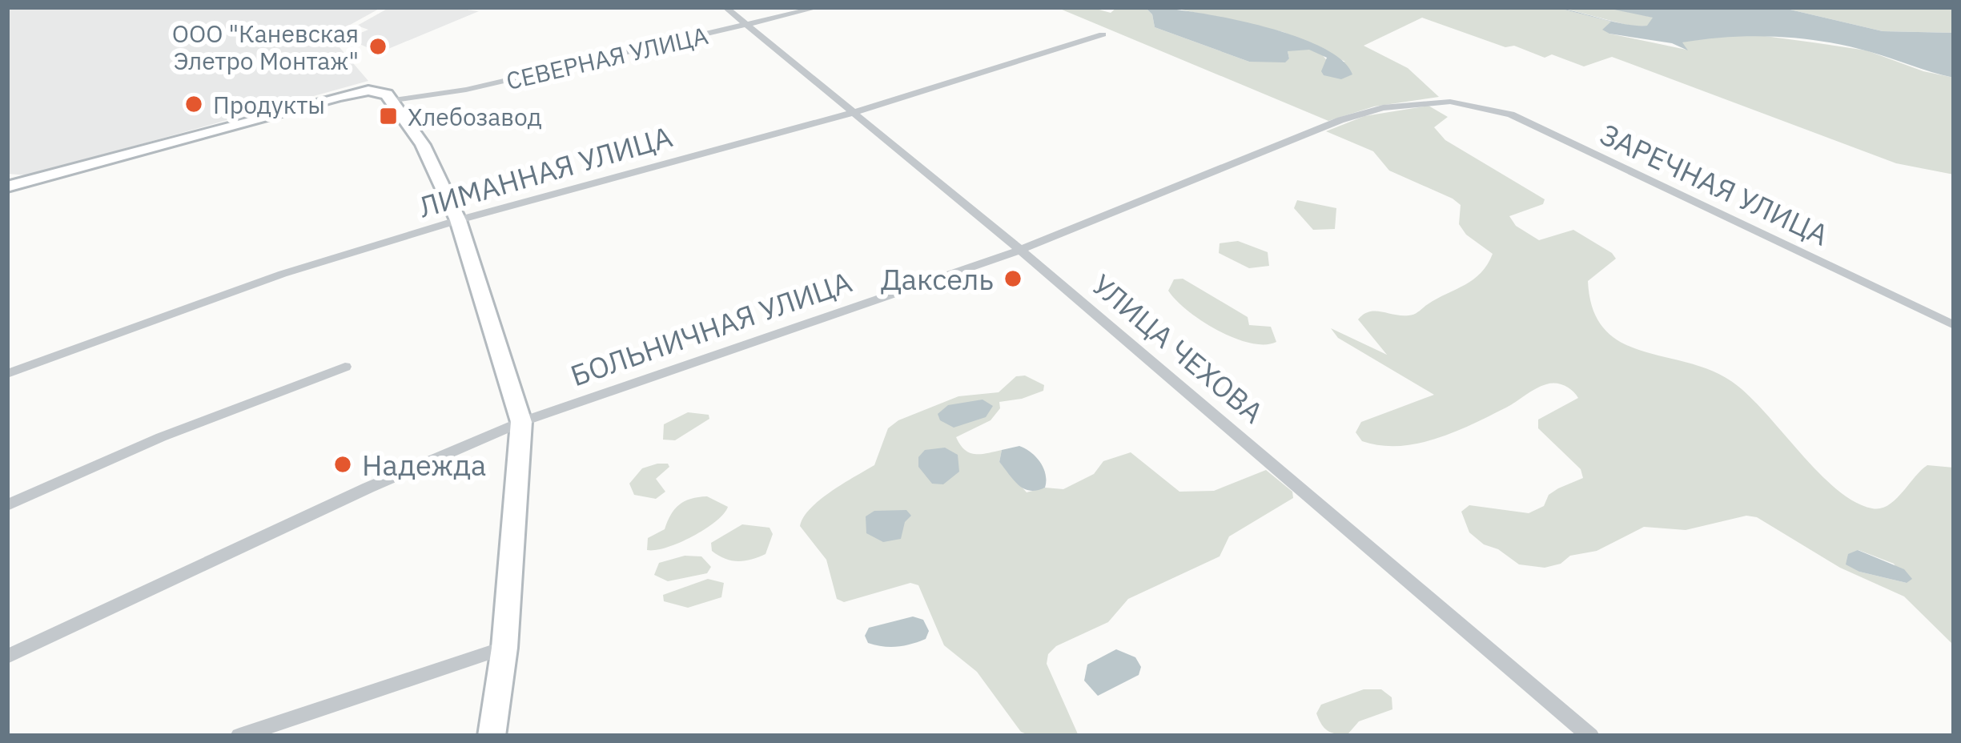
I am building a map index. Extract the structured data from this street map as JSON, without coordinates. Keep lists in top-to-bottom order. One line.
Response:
{"streets":{"street":["СЕВЕРНАЯ УЛИЦА","ЛИМАННАЯ УЛИЦА","ЗАРЕЧНАЯ УЛИЦА","БОЛЬНИЧНАЯ УЛИЦА","УЛИЦА ЧЕХОВА"]},"crossings":[["СЕВЕРНАЯ УЛИЦА","УЛИЦА ЧЕХОВА"],["ЛИМАННАЯ УЛИЦА","УЛИЦА ЧЕХОВА"],["ЗАРЕЧНАЯ УЛИЦА","БОЛЬНИЧНАЯ УЛИЦА"],["БОЛЬНИЧНАЯ УЛИЦА","УЛИЦА ЧЕХОВА"]],"places":{"other":["ООО \"Каневская Элетро Монтаж\"","Продукты","Даксель","Надежда"],"transit":["Хлебозавод"]}}
